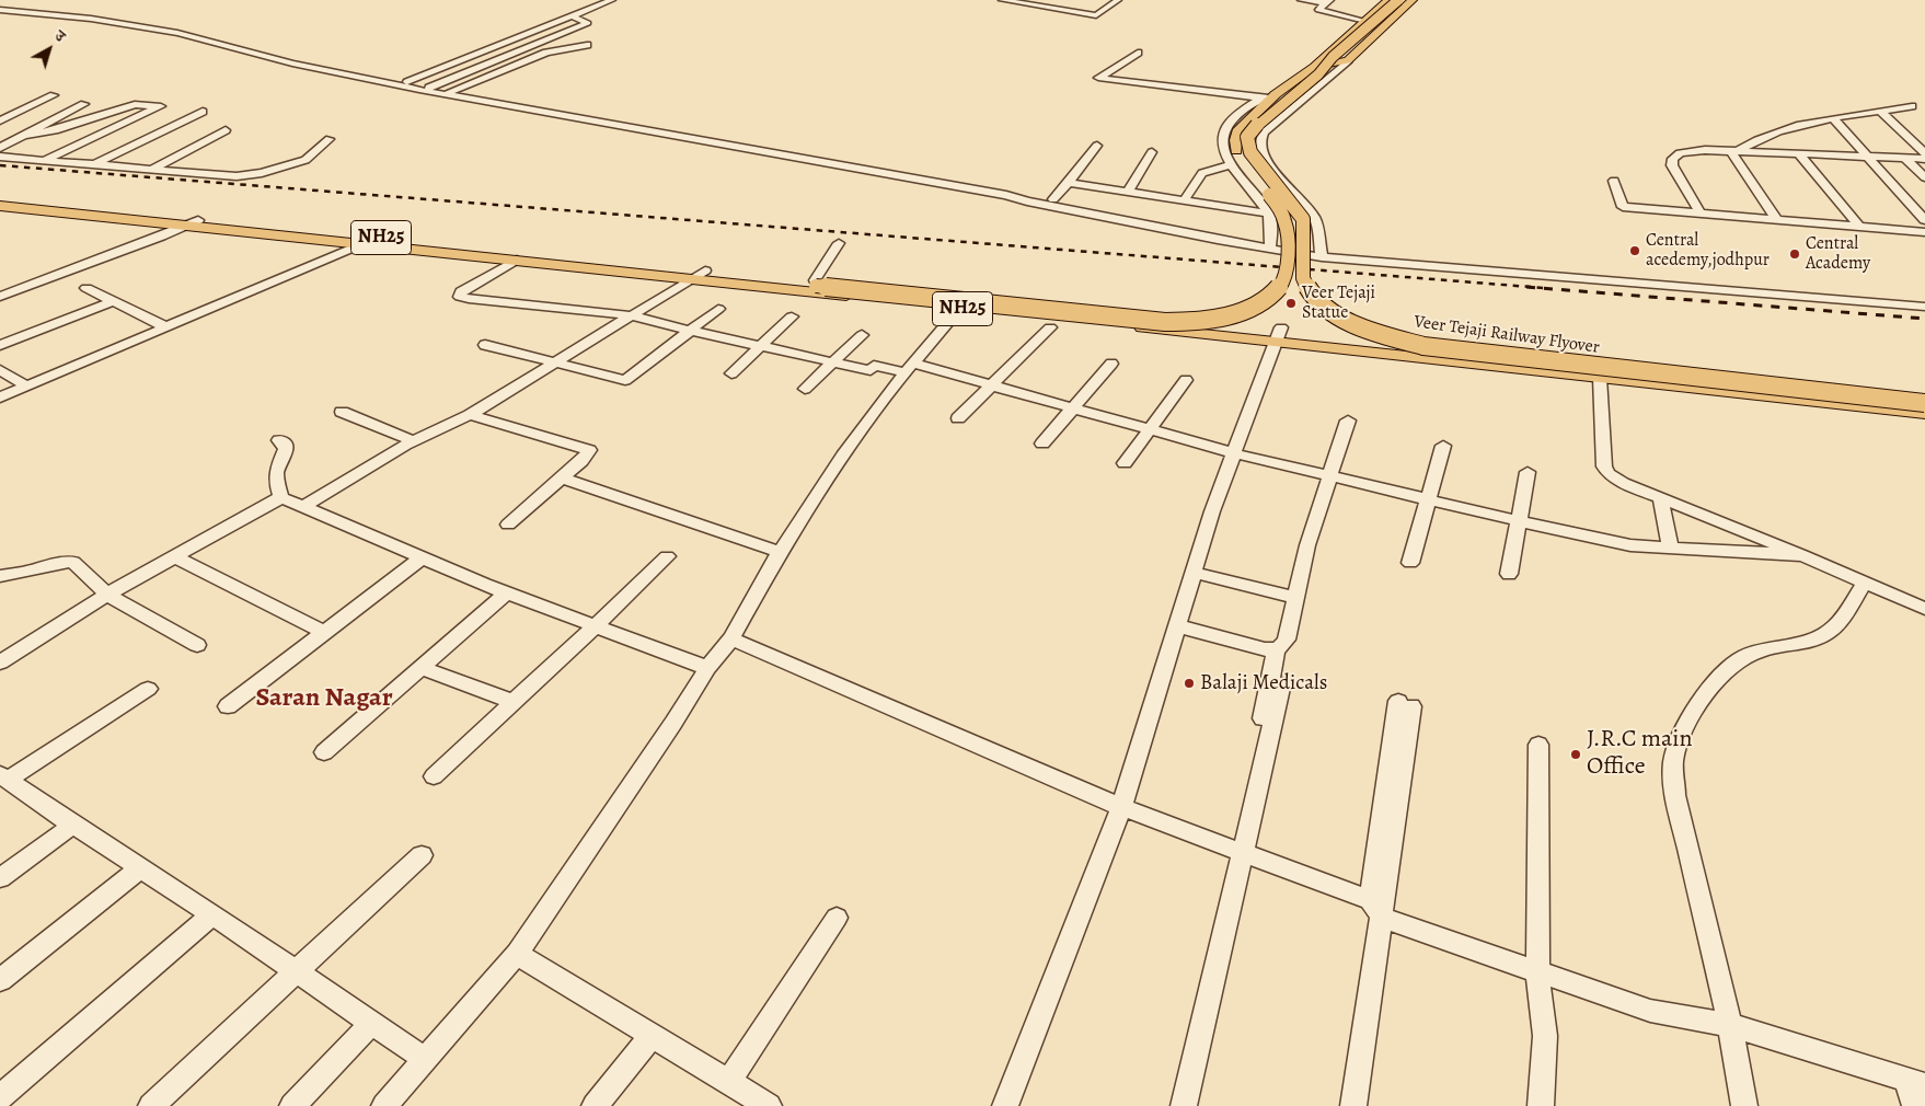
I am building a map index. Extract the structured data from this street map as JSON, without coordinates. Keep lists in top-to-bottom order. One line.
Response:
{"streets":{"main road":["NH25","Veer Tejaji Railway Flyover"]},"districts":["Saran Nagar"],"places":["Central acedemy,jodhpur","Central Academy","Veer Tejaji Statue","Balaji Medicals","J.R.C main Office"],"north":"top right"}
